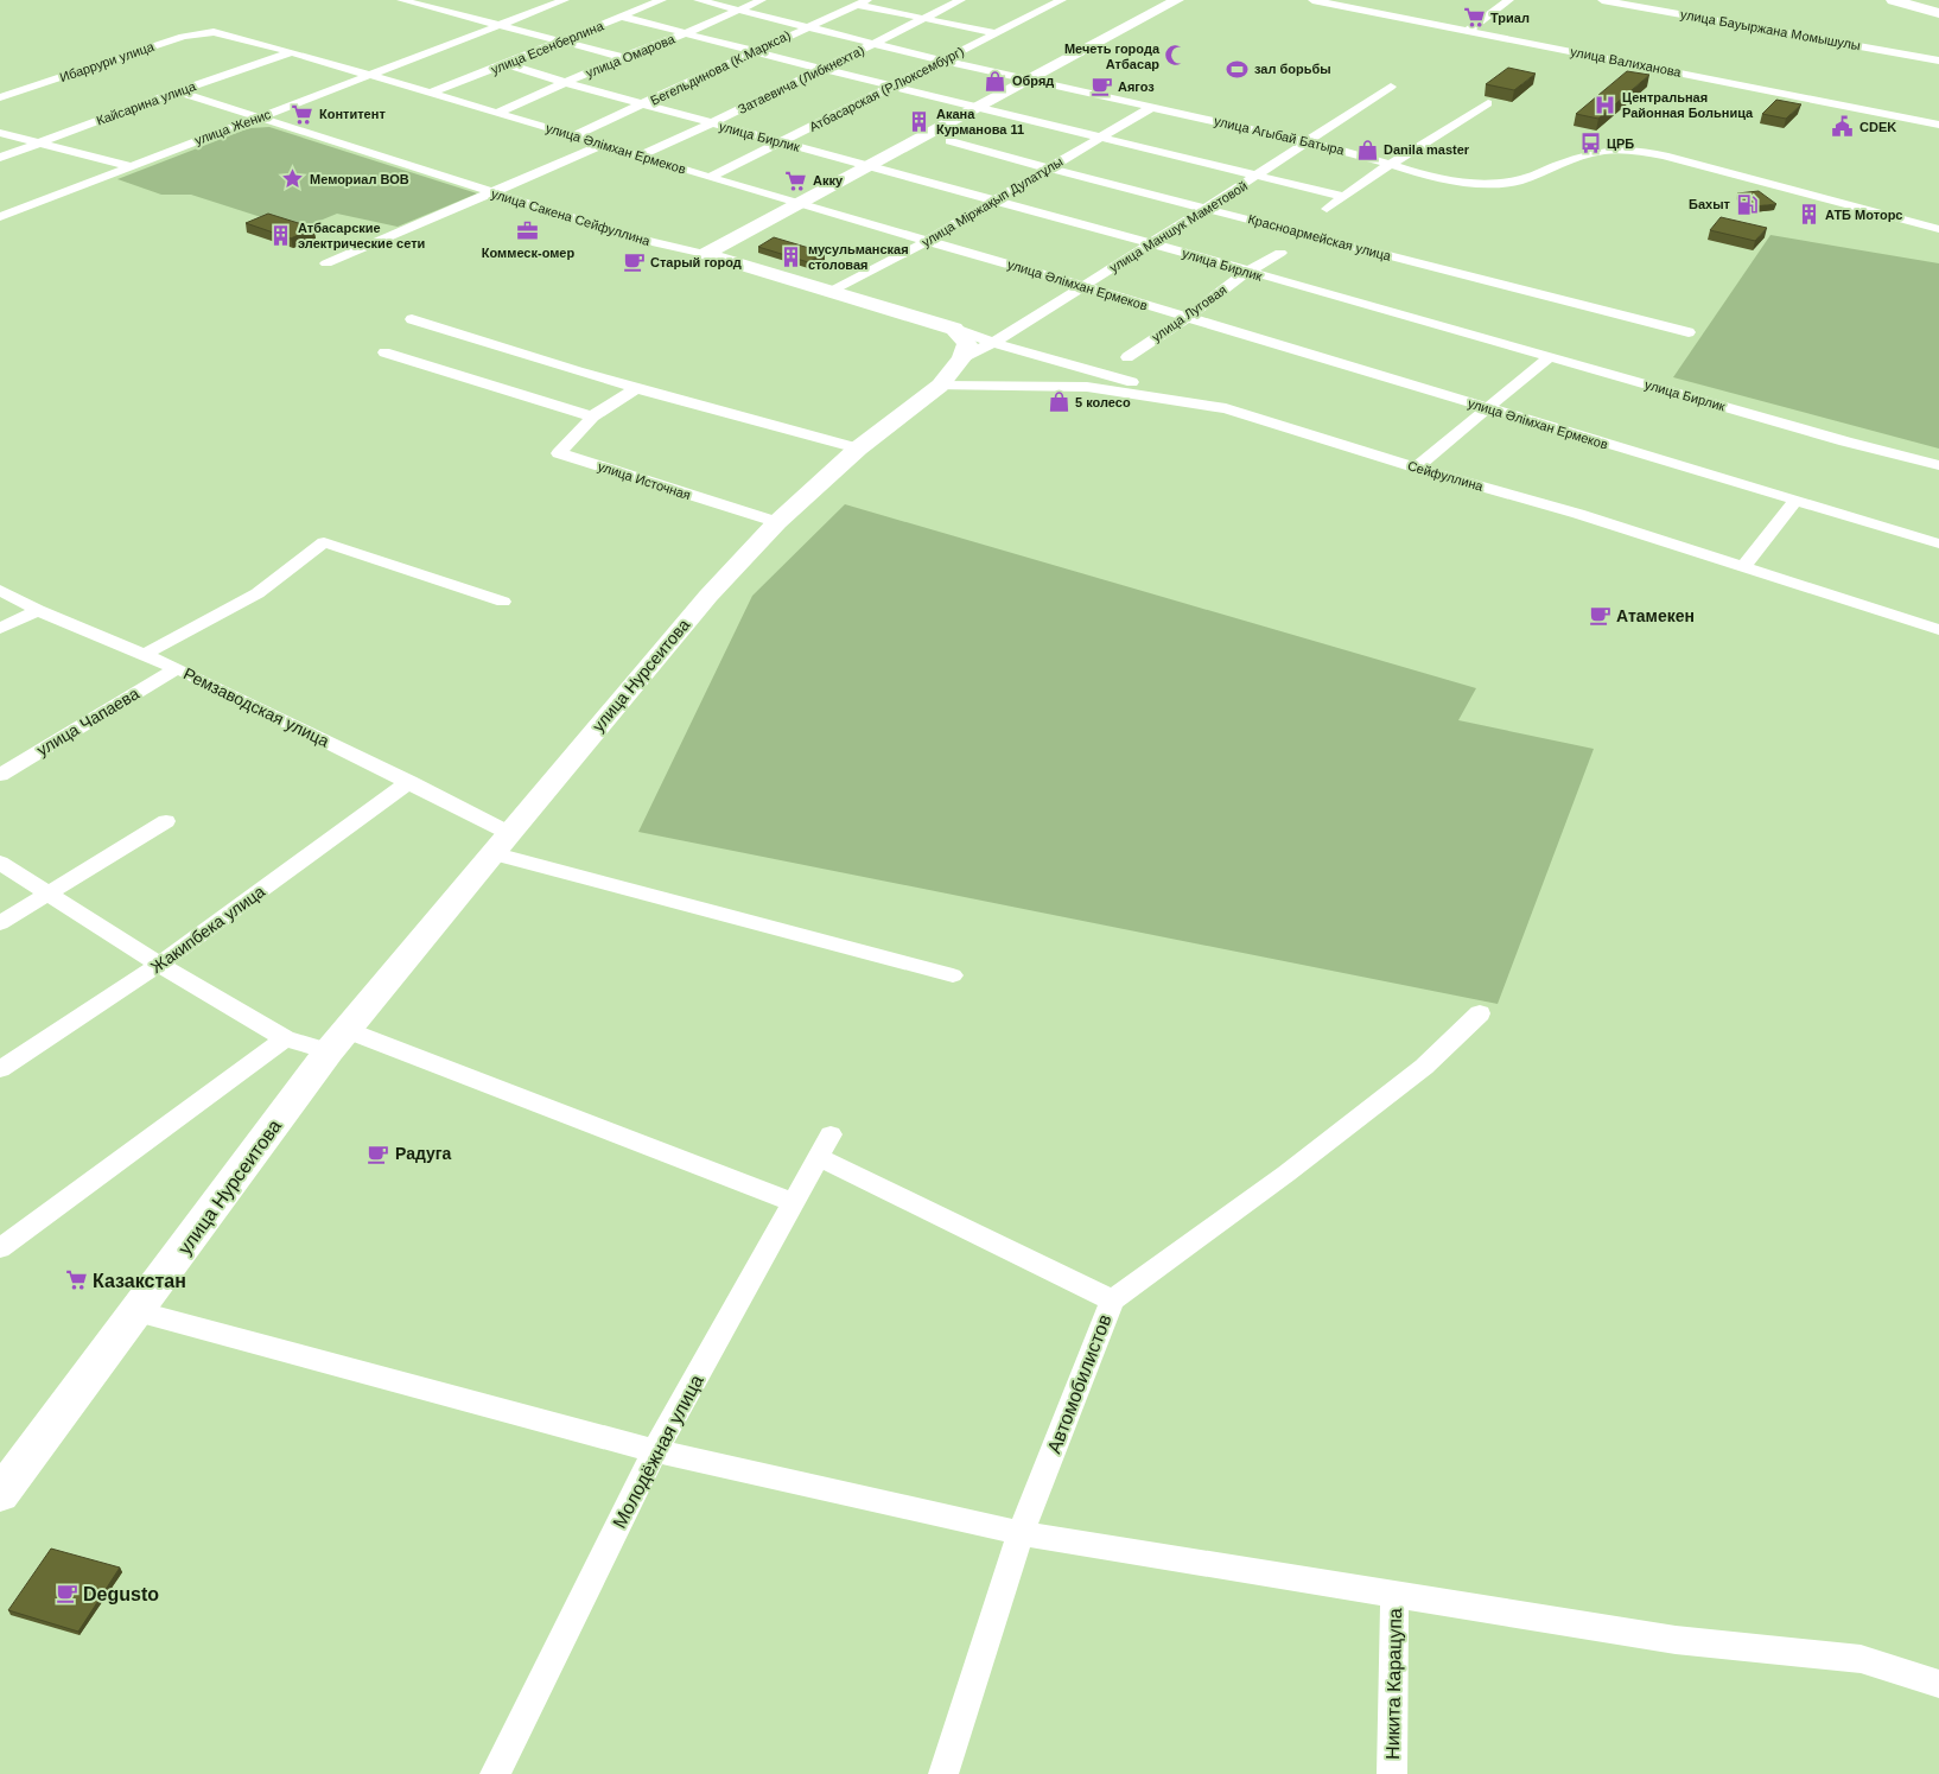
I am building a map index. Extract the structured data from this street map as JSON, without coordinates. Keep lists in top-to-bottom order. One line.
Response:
{"streets":{"main road":["улица Сакена Сейфуллина","улица Нурсеитова"],"street":["улица Бауыржана Момышулы","улица Есенберлина","улица Омарова","Ибаррури улица","улица Валиханова","Бегельдинова (К.Маркса)","Затаевича (Либкнехта)","Атбасарская (Р.Люксембург)","Кайсарина улица","улица Женис","улица Агыбай Батыра","улица Бирлик","улица Әлімхан Ермеков","улица Міржақып Дулатұлы","улица Маншук Маметовой","Красноармейская улица","улица Луговая","Сейфуллина","улица Источная","Ремзаводская улица","улица Чапаева","Жакипбека улица","Автомобилистов","Молодёжная улица","Никита Карацупа"]},"crossings":[["улица Есенберлина","улица Бирлик"],["улица Есенберлина","улица Әлімхан Ермеков"],["улица Омарова","улица Агыбай Батыра"],["улица Омарова","улица Бирлик"],["улица Омарова","улица Әлімхан Ермеков"],["Ибаррури улица","улица Әлімхан Ермеков"],["Бегельдинова (К.Маркса)","улица Агыбай Батыра"],["Бегельдинова (К.Маркса)","улица Бирлик"],["Бегельдинова (К.Маркса)","улица Әлімхан Ермеков"],["Затаевича (Либкнехта)","улица Агыбай Батыра"],["Затаевича (Либкнехта)","улица Бирлик"],["Затаевича (Либкнехта)","улица Әлімхан Ермеков"],["Атбасарская (Р.Люксембург)","улица Агыбай Батыра"],["Атбасарская (Р.Люксембург)","улица Бирлик"],["Атбасарская (Р.Люксембург)","улица Әлімхан Ермеков"],["Кайсарина улица","улица Әлімхан Ермеков"],["Кайсарина улица","улица Сакена Сейфуллина"],["улица Женис","улица Әлімхан Ермеков"],["улица Женис","улица Сакена Сейфуллина"],["улица Агыбай Батыра","улица Міржақып Дулатұлы"],["улица Агыбай Батыра","улица Маншук Маметовой"],["улица Бирлик","улица Міржақып Дулатұлы"],["улица Бирлик","улица Маншук Маметовой"],["улица Бирлик","улица Луговая"],["улица Әлімхан Ермеков","улица Міржақып Дулатұлы"],["улица Әлімхан Ермеков","улица Маншук Маметовой"],["улица Әлімхан Ермеков","улица Луговая"],["улица Міржақып Дулатұлы","улица Сакена Сейфуллина"],["улица Міржақып Дулатұлы","Красноармейская улица"],["улица Сакена Сейфуллина","улица Маншук Маметовой"],["улица Сакена Сейфуллина","Сейфуллина"],["улица Маншук Маметовой","Красноармейская улица"],["улица Маншук Маметовой","улица Нурсеитова"],["Сейфуллина","улица Нурсеитова"],["улица Источная","улица Нурсеитова"],["улица Нурсеитова","Ремзаводская улица"],["Ремзаводская улица","улица Чапаева"],["Ремзаводская улица","Жакипбека улица"],["Автомобилистов","Молодёжная улица"]],"places":{"supermarket":["Триал","Контитент","Акку","Казакстан"],"mosque":["Мечеть города Атбасар"],"sports":["зал борьбы"],"shop":["Обряд","Danila master","5 колесо"],"cafe":["Аягоз","Старый город","Атамекен","Радуга","Degusto"],"hospital":["Центральная Районная Больница"],"building":["Акана Курманова 11","АТБ Моторс","Атбасарские электрические сети","мусульманская столовая"],"public building":["CDEK"],"bus stop":["ЦРБ"],"place":["Мемориал ВОВ"],"fuel station":["Бахыт"],"office":["Коммеск-омер"]}}
